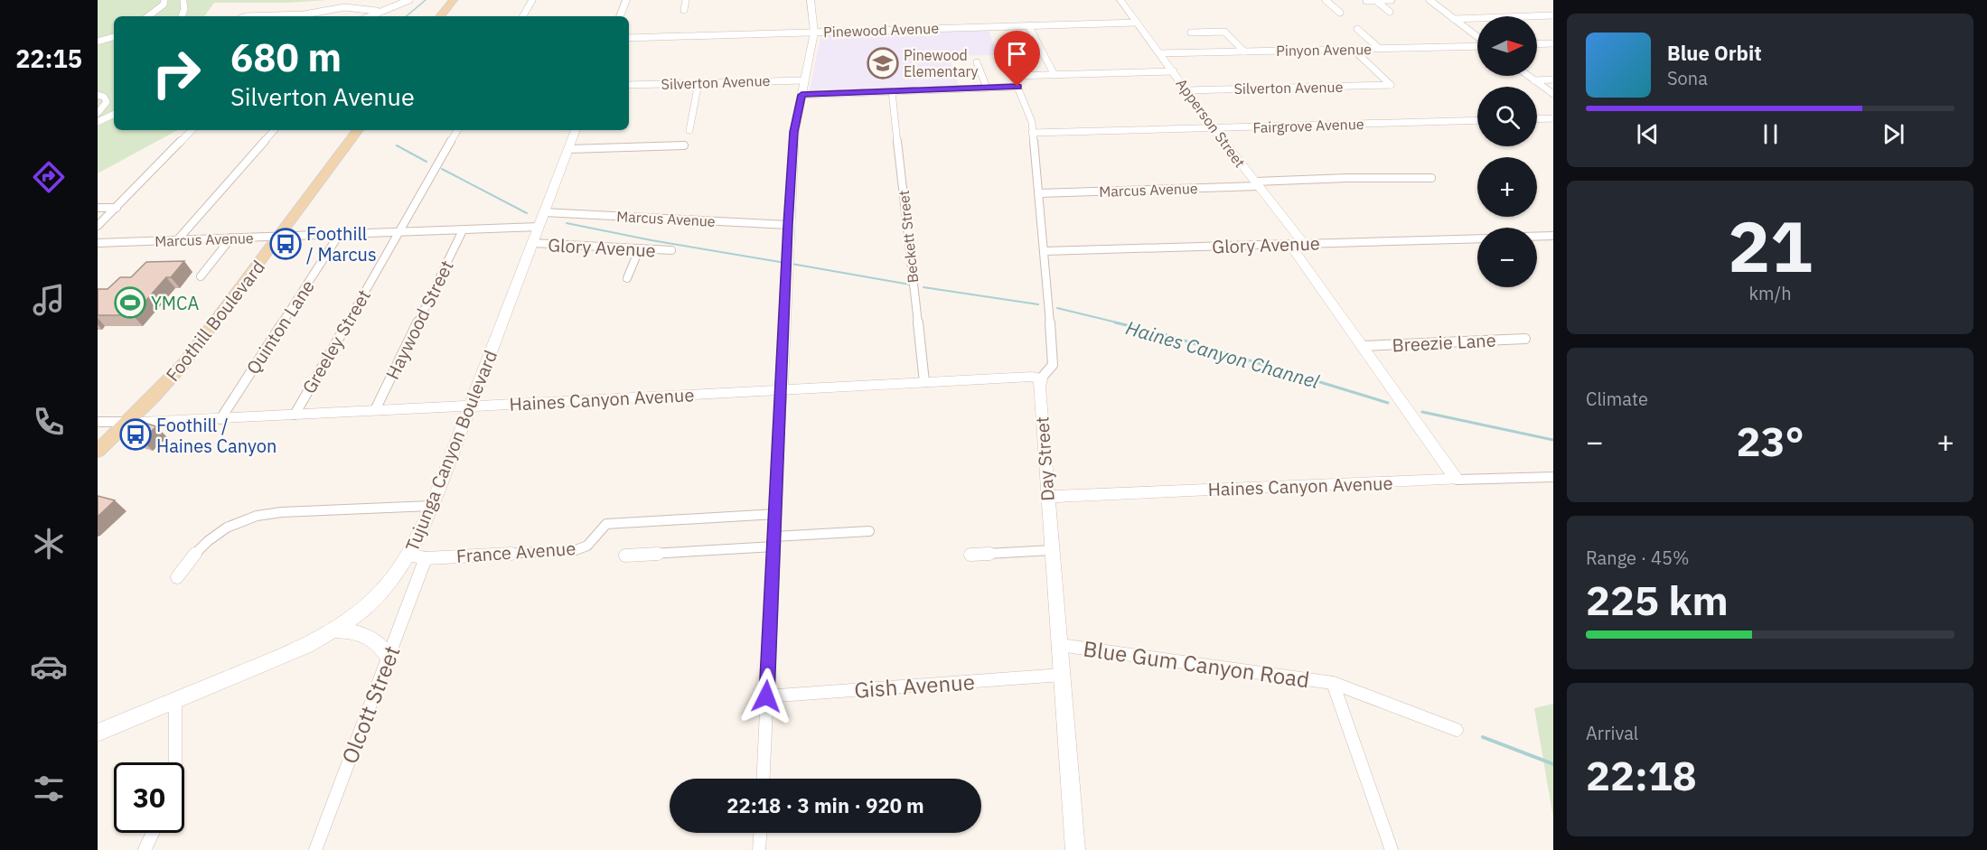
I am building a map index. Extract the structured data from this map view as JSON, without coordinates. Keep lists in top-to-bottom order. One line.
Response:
{"streets":{"main road":["Foothill Boulevard"],"street":["Pinewood Avenue","Pinyon Avenue","Silverton Avenue","Apperson Street","Fairgrove Avenue","Marcus Avenue","Beckett Street","Glory Avenue","Haywood Street","Quinton Lane","Greeley Street","Breezie Lane","Haines Canyon Avenue","Tujunga Canyon Boulevard","Day Street","France Avenue","Blue Gum Canyon Road","Gish Avenue","Olcott Street"]},"crossings":[["Pinewood Avenue","Apperson Street"],["Pinyon Avenue","Silverton Avenue"],["Pinyon Avenue","Apperson Street"],["Silverton Avenue","Apperson Street"],["Apperson Street","Fairgrove Avenue"],["Apperson Street","Marcus Avenue"],["Apperson Street","Glory Avenue"],["Fairgrove Avenue","Day Street"],["Marcus Avenue","Haywood Street"],["Marcus Avenue","Foothill Boulevard"],["Marcus Avenue","Quinton Lane"],["Marcus Avenue","Greeley Street"],["Marcus Avenue","Tujunga Canyon Boulevard"],["Marcus Avenue","Day Street"],["Beckett Street","Haines Canyon Avenue"],["Glory Avenue","Tujunga Canyon Boulevard"],["Glory Avenue","Day Street"],["Haywood Street","Haines Canyon Avenue"],["Foothill Boulevard","Haines Canyon Avenue"],["Quinton Lane","Haines Canyon Avenue"],["Greeley Street","Haines Canyon Avenue"],["Haines Canyon Avenue","Tujunga Canyon Boulevard"],["Haines Canyon Avenue","Day Street"],["Tujunga Canyon Boulevard","France Avenue"],["Day Street","Blue Gum Canyon Road"],["Day Street","Gish Avenue"],["France Avenue","Olcott Street"]],"water":["Haines Canyon Channel"],"places":{"school or university":["Pinewood Elementary"],"bus stop":["Foothill / Marcus","Foothill / Haines Canyon"],"sports":["YMCA"]},"north":"right","page":{"tabs":"22:15","map_buttons":["+","−"],"turn":["680 m","Silverton Avenue"],"song":["Blue Orbit","Sona"],"tile":[["21","km/h"],"Climate",["Range · 45%","225 km"],["Arrival","22:18"]],"heat":["−","23°","+"],"limit":"30","trip":"22:18 · 3 min · 920 m"}}
